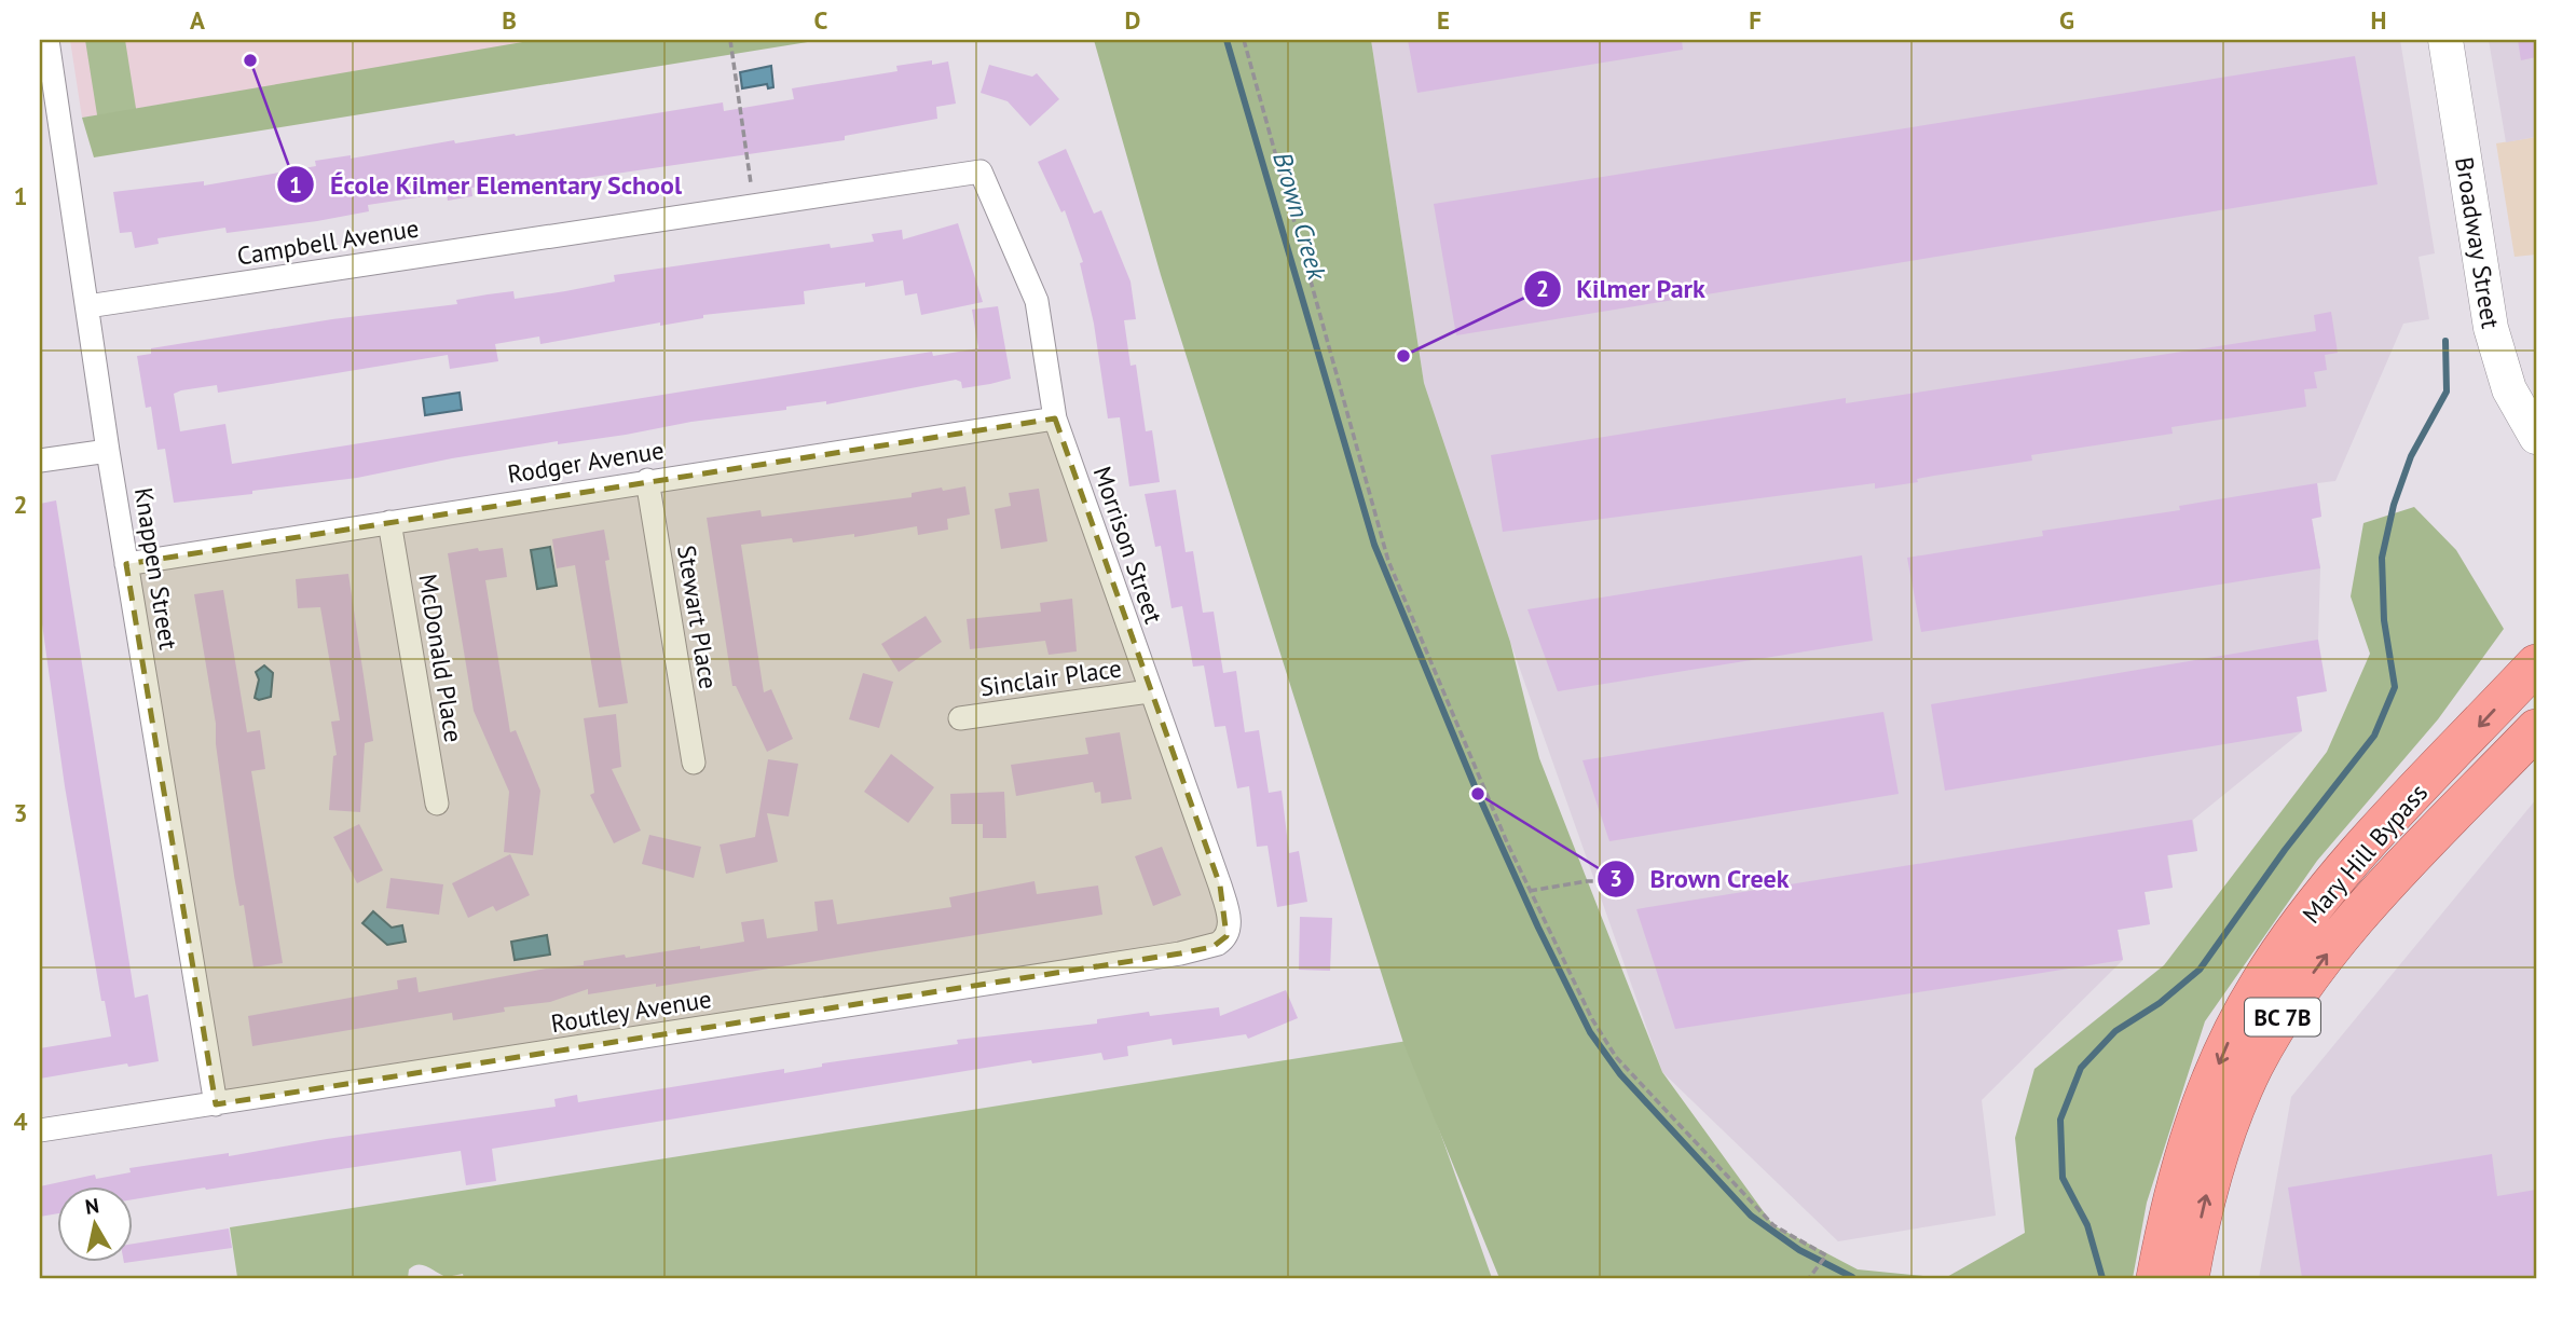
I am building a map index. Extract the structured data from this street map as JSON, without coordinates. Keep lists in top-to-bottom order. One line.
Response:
{"streets":{"highway":["Mary Hill Bypass","BC 7B"],"main road":["Broadway Street"],"street":["Campbell Avenue","Rodger Avenue","Morrison Street","Knappen Street","Stewart Place","McDonald Place","Sinclair Place","Routley Avenue"]},"crossings":[["Campbell Avenue","Morrison Street"],["Campbell Avenue","Knappen Street"],["Rodger Avenue","Morrison Street"],["Rodger Avenue","Knappen Street"],["Rodger Avenue","Stewart Place"],["Rodger Avenue","McDonald Place"],["Morrison Street","Sinclair Place"],["Morrison Street","Routley Avenue"],["Knappen Street","Routley Avenue"]],"water":["Brown Creek"],"places":["École Kilmer Elementary School","Kilmer Park","Brown Creek"],"north":"top","grid":{"columns":["A","B","C","D","E","F","G","H"],"rows":["1","2","3","4"]}}
